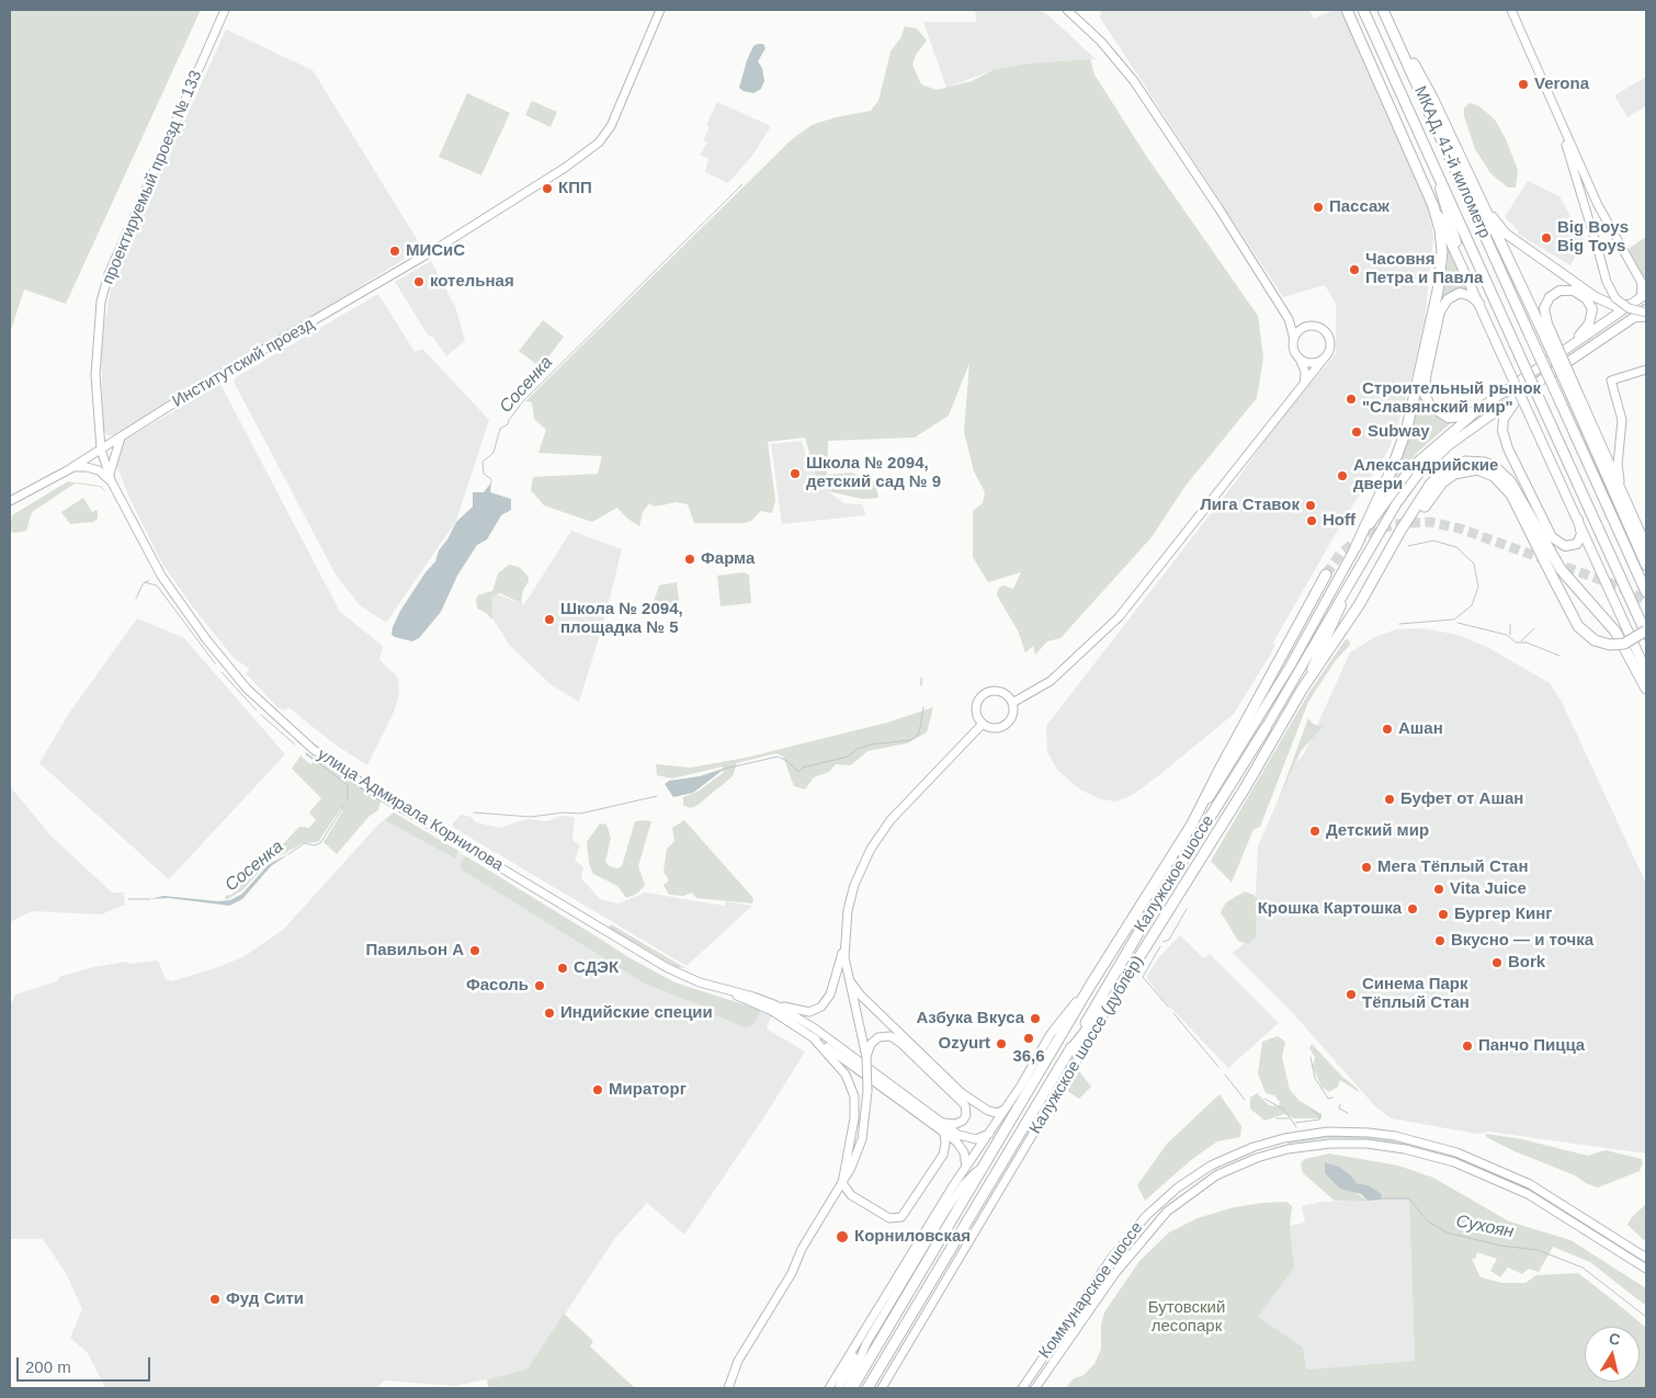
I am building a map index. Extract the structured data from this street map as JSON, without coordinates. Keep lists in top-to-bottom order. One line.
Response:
{"streets":{"highway":["МКАД, 41-й километр","Калужское шоссе","Калужское шоссе (дублёр)"],"street":["проектируемый проезд № 133","Институтский проезд","улица Адмирала Корнилова","Коммунарское шоссе"]},"crossings":[["проектируемый проезд № 133","Институтский проезд"],["проектируемый проезд № 133","улица Адмирала Корнилова"],["Институтский проезд","улица Адмирала Корнилова"],["Калужское шоссе","Калужское шоссе (дублёр)"]],"water":["Сосенка","Сухоян"],"parks":["Бутовский лесопарк"],"places":["Verona","КПП","Пассаж","Big Boys Big Toys","МИСиС","Часовня Петра и Павла","котельная","Строительный рынок \"Славянский мир\"","Subway","Школа № 2094, детский сад № 9","Александрийские двери","Лига Ставок","Hoff","Фарма","Школа № 2094, площадка № 5","Ашан","Буфет от Ашан","Детский мир","Мега Тёплый Cтан","Vita Juice","Крошка Картошка","Бургер Кинг","Вкусно — и точка","Павильон А","Bork","СДЭК","Фасоль","Синема Парк Тёплый Стан","Индийские специи","Азбука Вкуса","36,6","Ozyurt","Панчо Пицца","Мираторг","Корниловская","Фуд Сити"],"scale_bar":"200 m","north":"top"}
